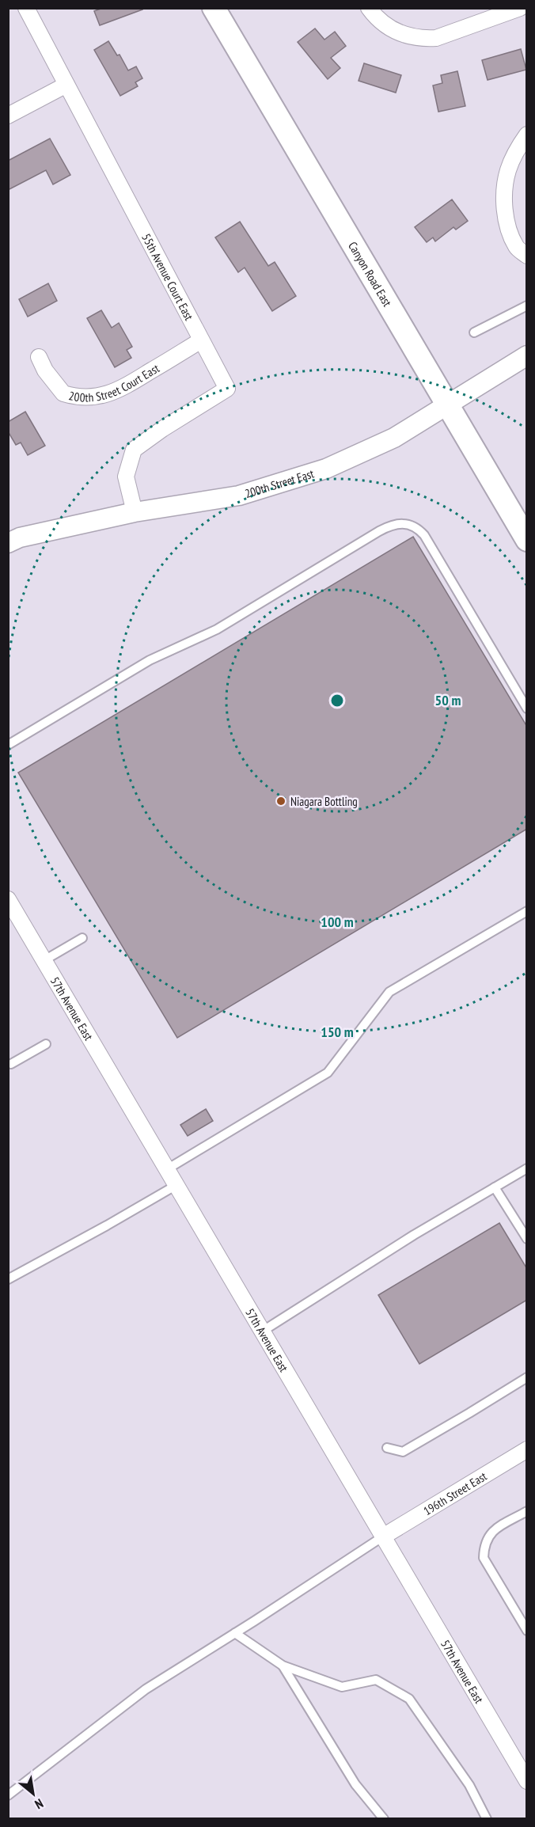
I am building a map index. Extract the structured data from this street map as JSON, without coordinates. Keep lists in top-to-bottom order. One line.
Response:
{"streets":{"main road":["Canyon Road East"],"street":["55th Avenue Court East","200th Street Court East","200th Street East","57th Avenue East","196th Street East"]},"crossings":[["Canyon Road East","200th Street East"],["55th Avenue Court East","200th Street Court East"],["55th Avenue Court East","200th Street East"],["57th Avenue East","196th Street East"]],"places":["Niagara Bottling"],"north":"bottom right","rings":["50 m","100 m","150 m"]}
